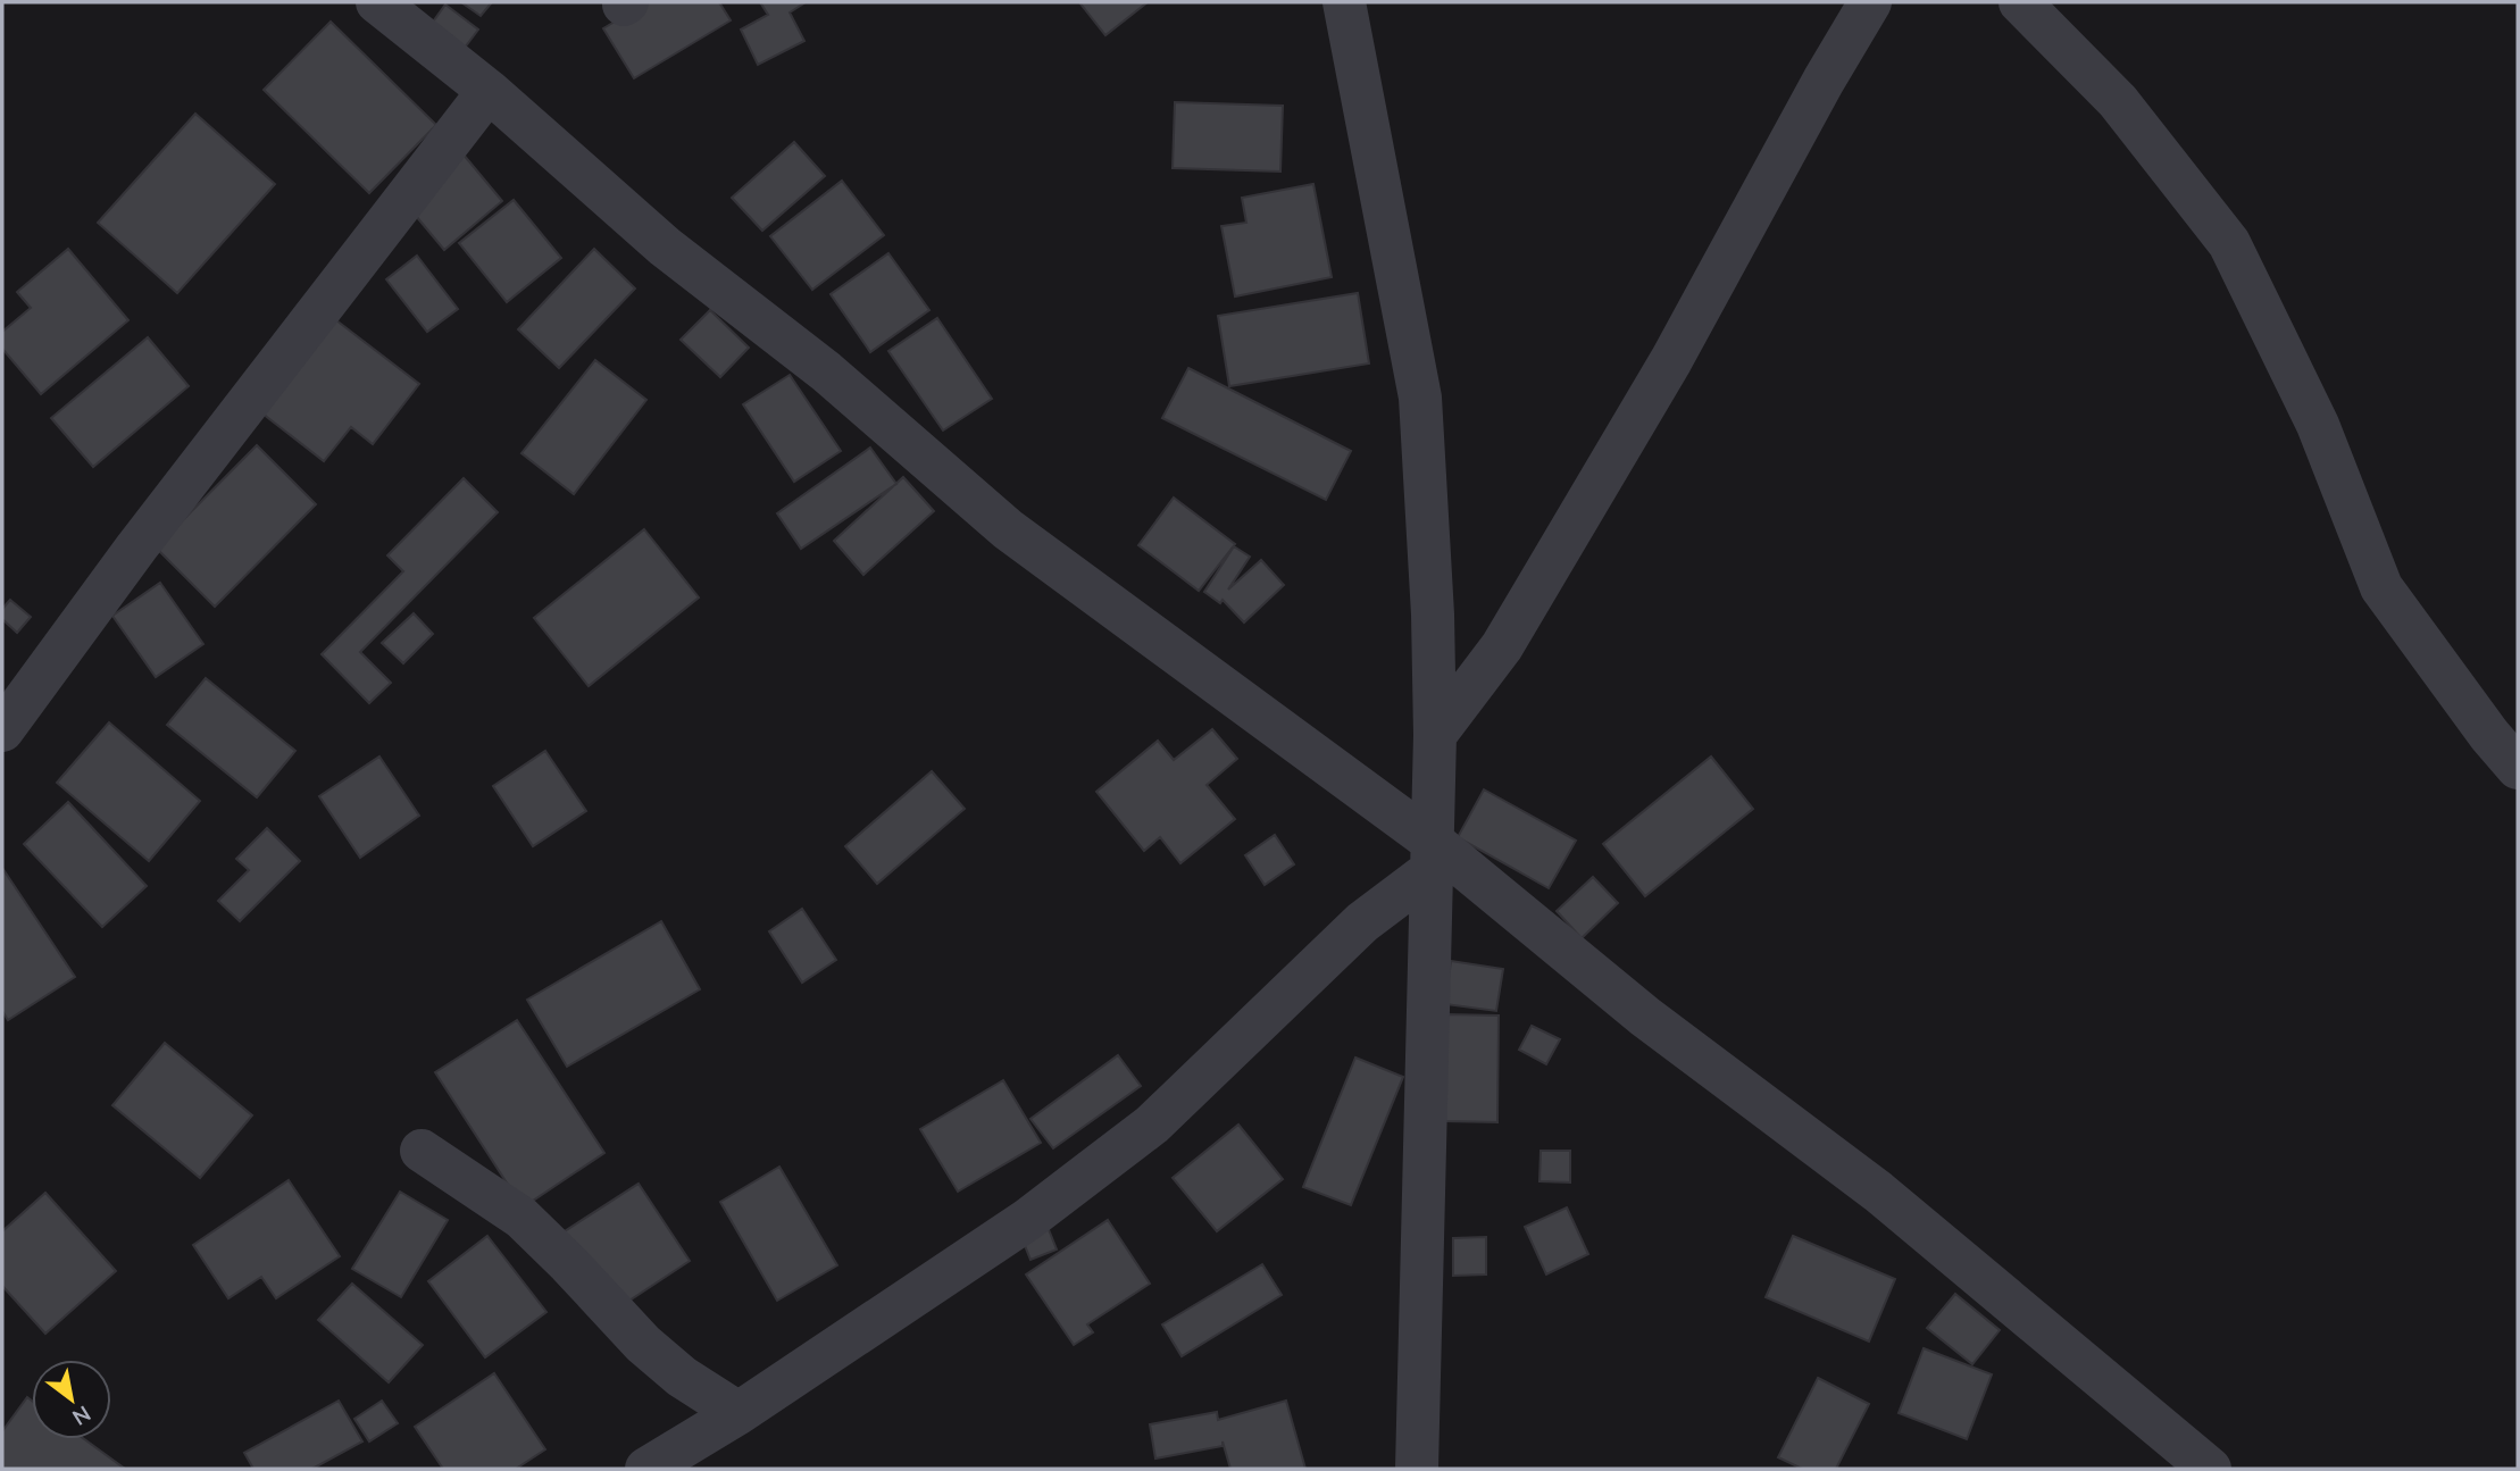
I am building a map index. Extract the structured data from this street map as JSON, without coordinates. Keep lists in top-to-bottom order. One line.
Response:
{"north":"bottom right"}
